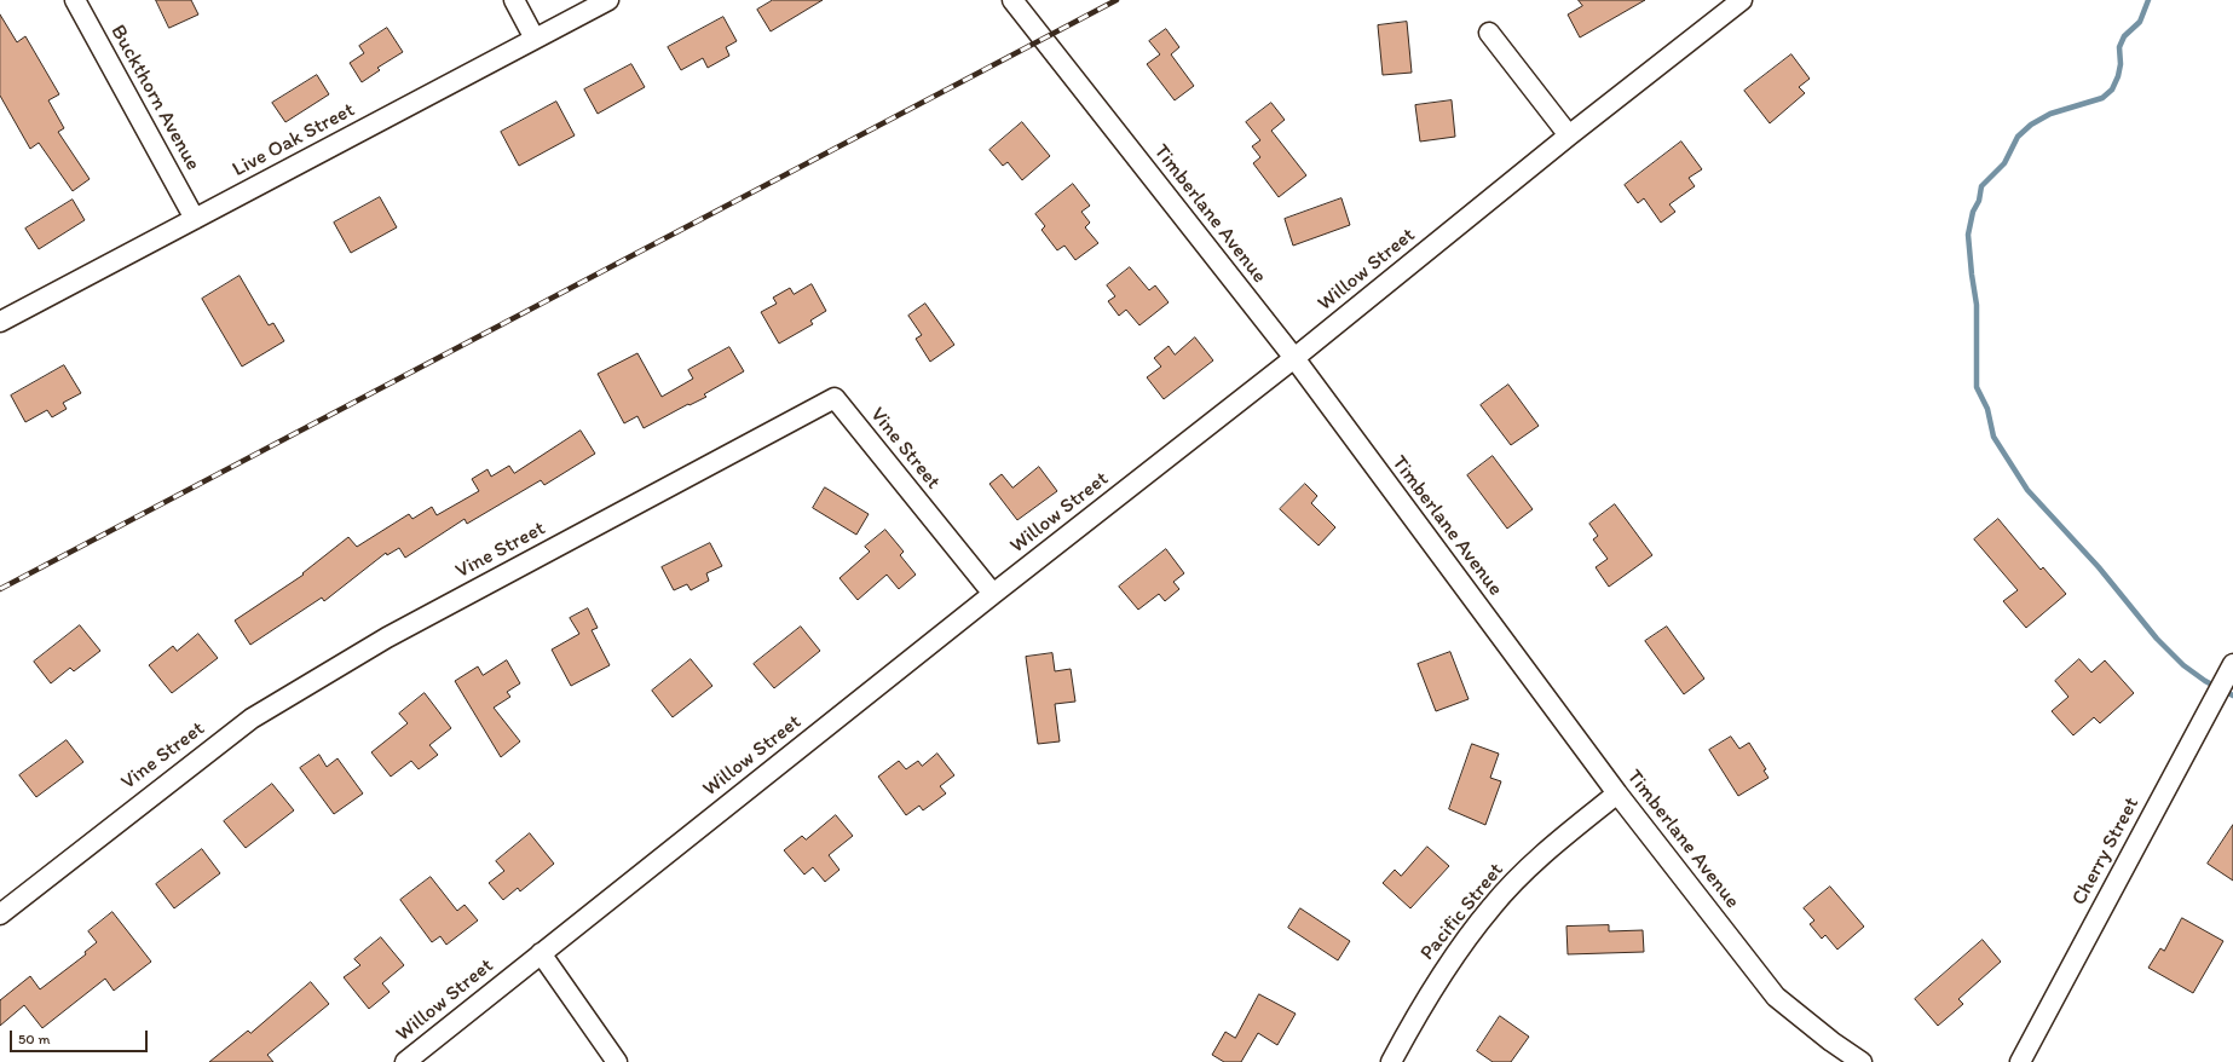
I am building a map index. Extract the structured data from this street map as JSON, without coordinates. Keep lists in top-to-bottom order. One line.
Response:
{"streets":{"street":["Buckthorn Avenue","Live Oak Street","Timberlane Avenue","Willow Street","Vine Street","Cherry Street","Pacific Street"]},"crossings":[["Buckthorn Avenue","Live Oak Street"],["Timberlane Avenue","Willow Street"],["Timberlane Avenue","Pacific Street"],["Willow Street","Vine Street"]],"scale_bar":"50 m"}
